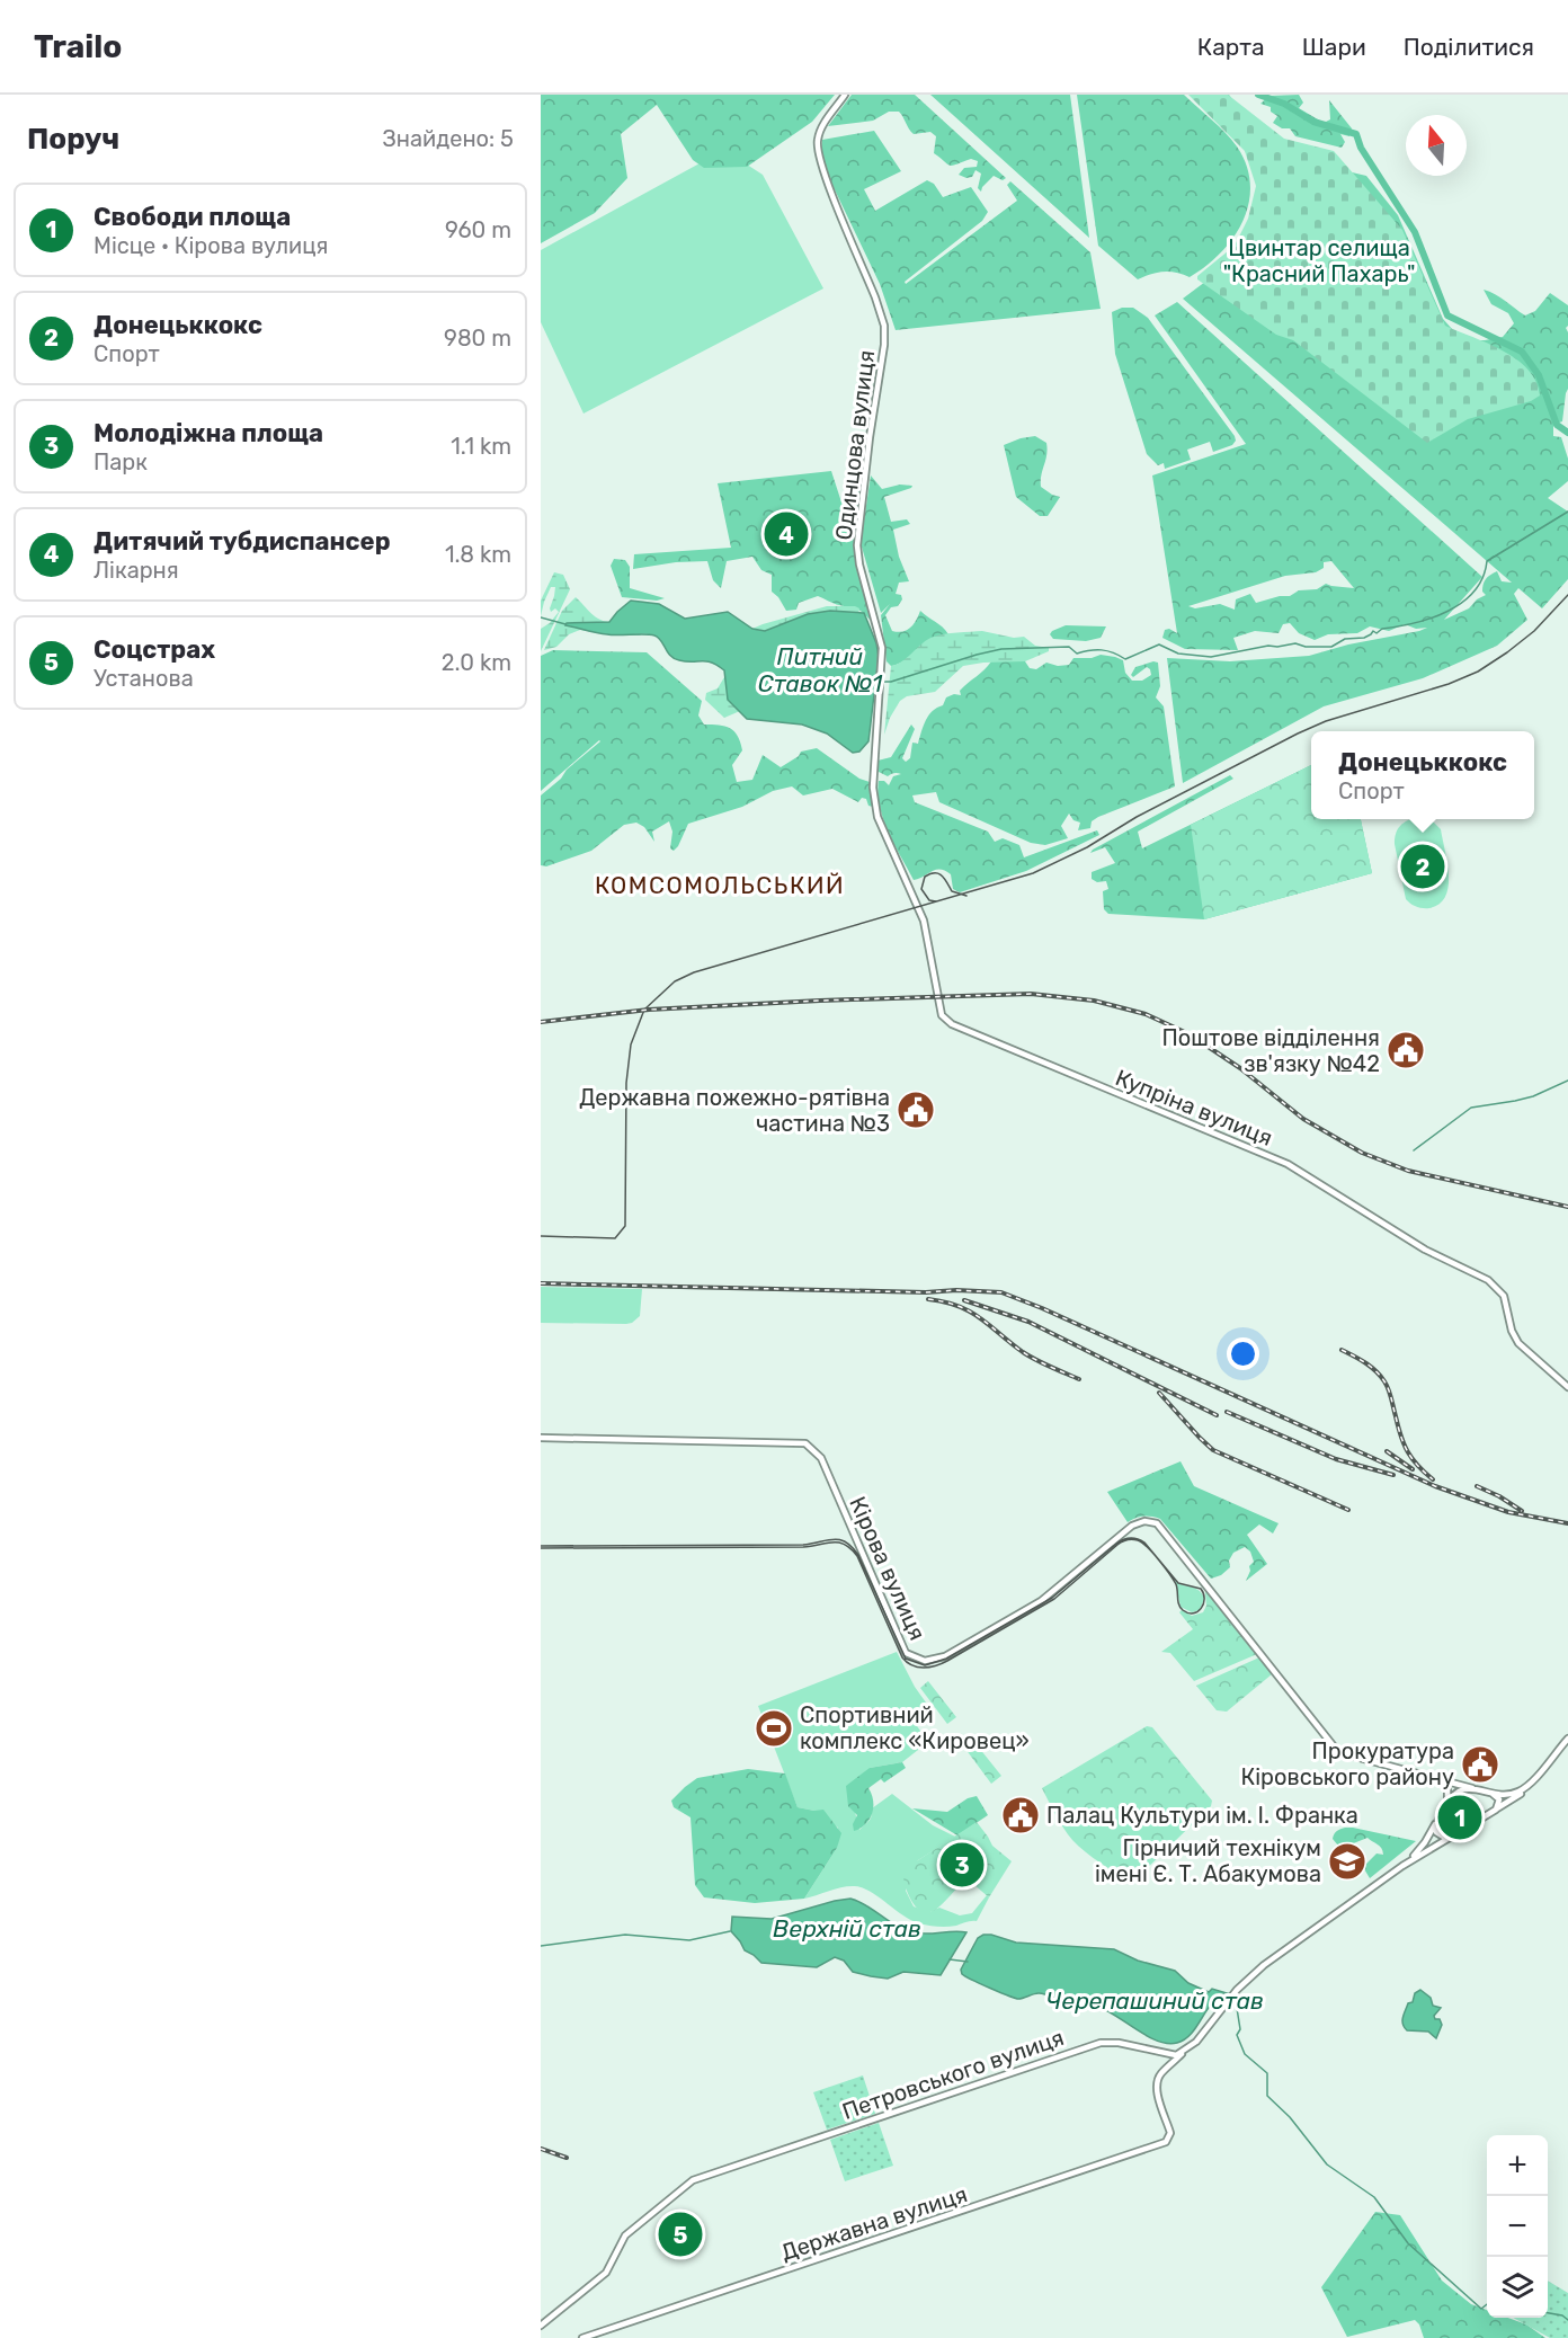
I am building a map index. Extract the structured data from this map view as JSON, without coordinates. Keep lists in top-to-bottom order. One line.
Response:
{"streets":{"main road":["Одинцова вулиця","Купріна вулиця","Кірова вулиця","Петровського вулиця","Державна вулиця"]},"crossings":[["Одинцова вулиця","Купріна вулиця"],["Петровського вулиця","Державна вулиця"]],"districts":["КОМСОМОЛЬСЬКИЙ"],"water":["Питний Ставок №1","Верхній став","Черепашиний став"],"parks":["Цвинтар селища \"Красний Пахарь\""],"places":{"public building":["Поштове відділення зв'язку №42","Державна пожежно-рятівна частина №3","Прокуратура Кіровського району","Палац Культури ім. І. Франка"],"sports":["Cпортивний комплекс «Кировец»"],"school or university":["Гірничий технікум імені Є. Т. Абакумова"]},"north":"top","page":{"header":"Trailo","nav":["Карта","Шари","Поділитися"],"heading":["Поруч","Знайдено: 5"],"list":[{"mark":"1","name":"Свободи площа","note":"Місце · Кірова вулиця","value":"960 m"},{"mark":"2","name":"Донецьккокс","note":"Спорт","value":"980 m"},{"mark":"3","name":"Молодіжна площа","note":"Парк","value":"1.1 km"},{"mark":"4","name":"Дитячий тубдиспансер","note":"Лікарня","value":"1.8 km"},{"mark":"5","name":"Соцстрах","note":"Установа","value":"2.0 km"}],"pins":["4","2","1","3","5"],"popup":["Донецьккокс","Спорт"],"map_buttons":["+","−"]}}
